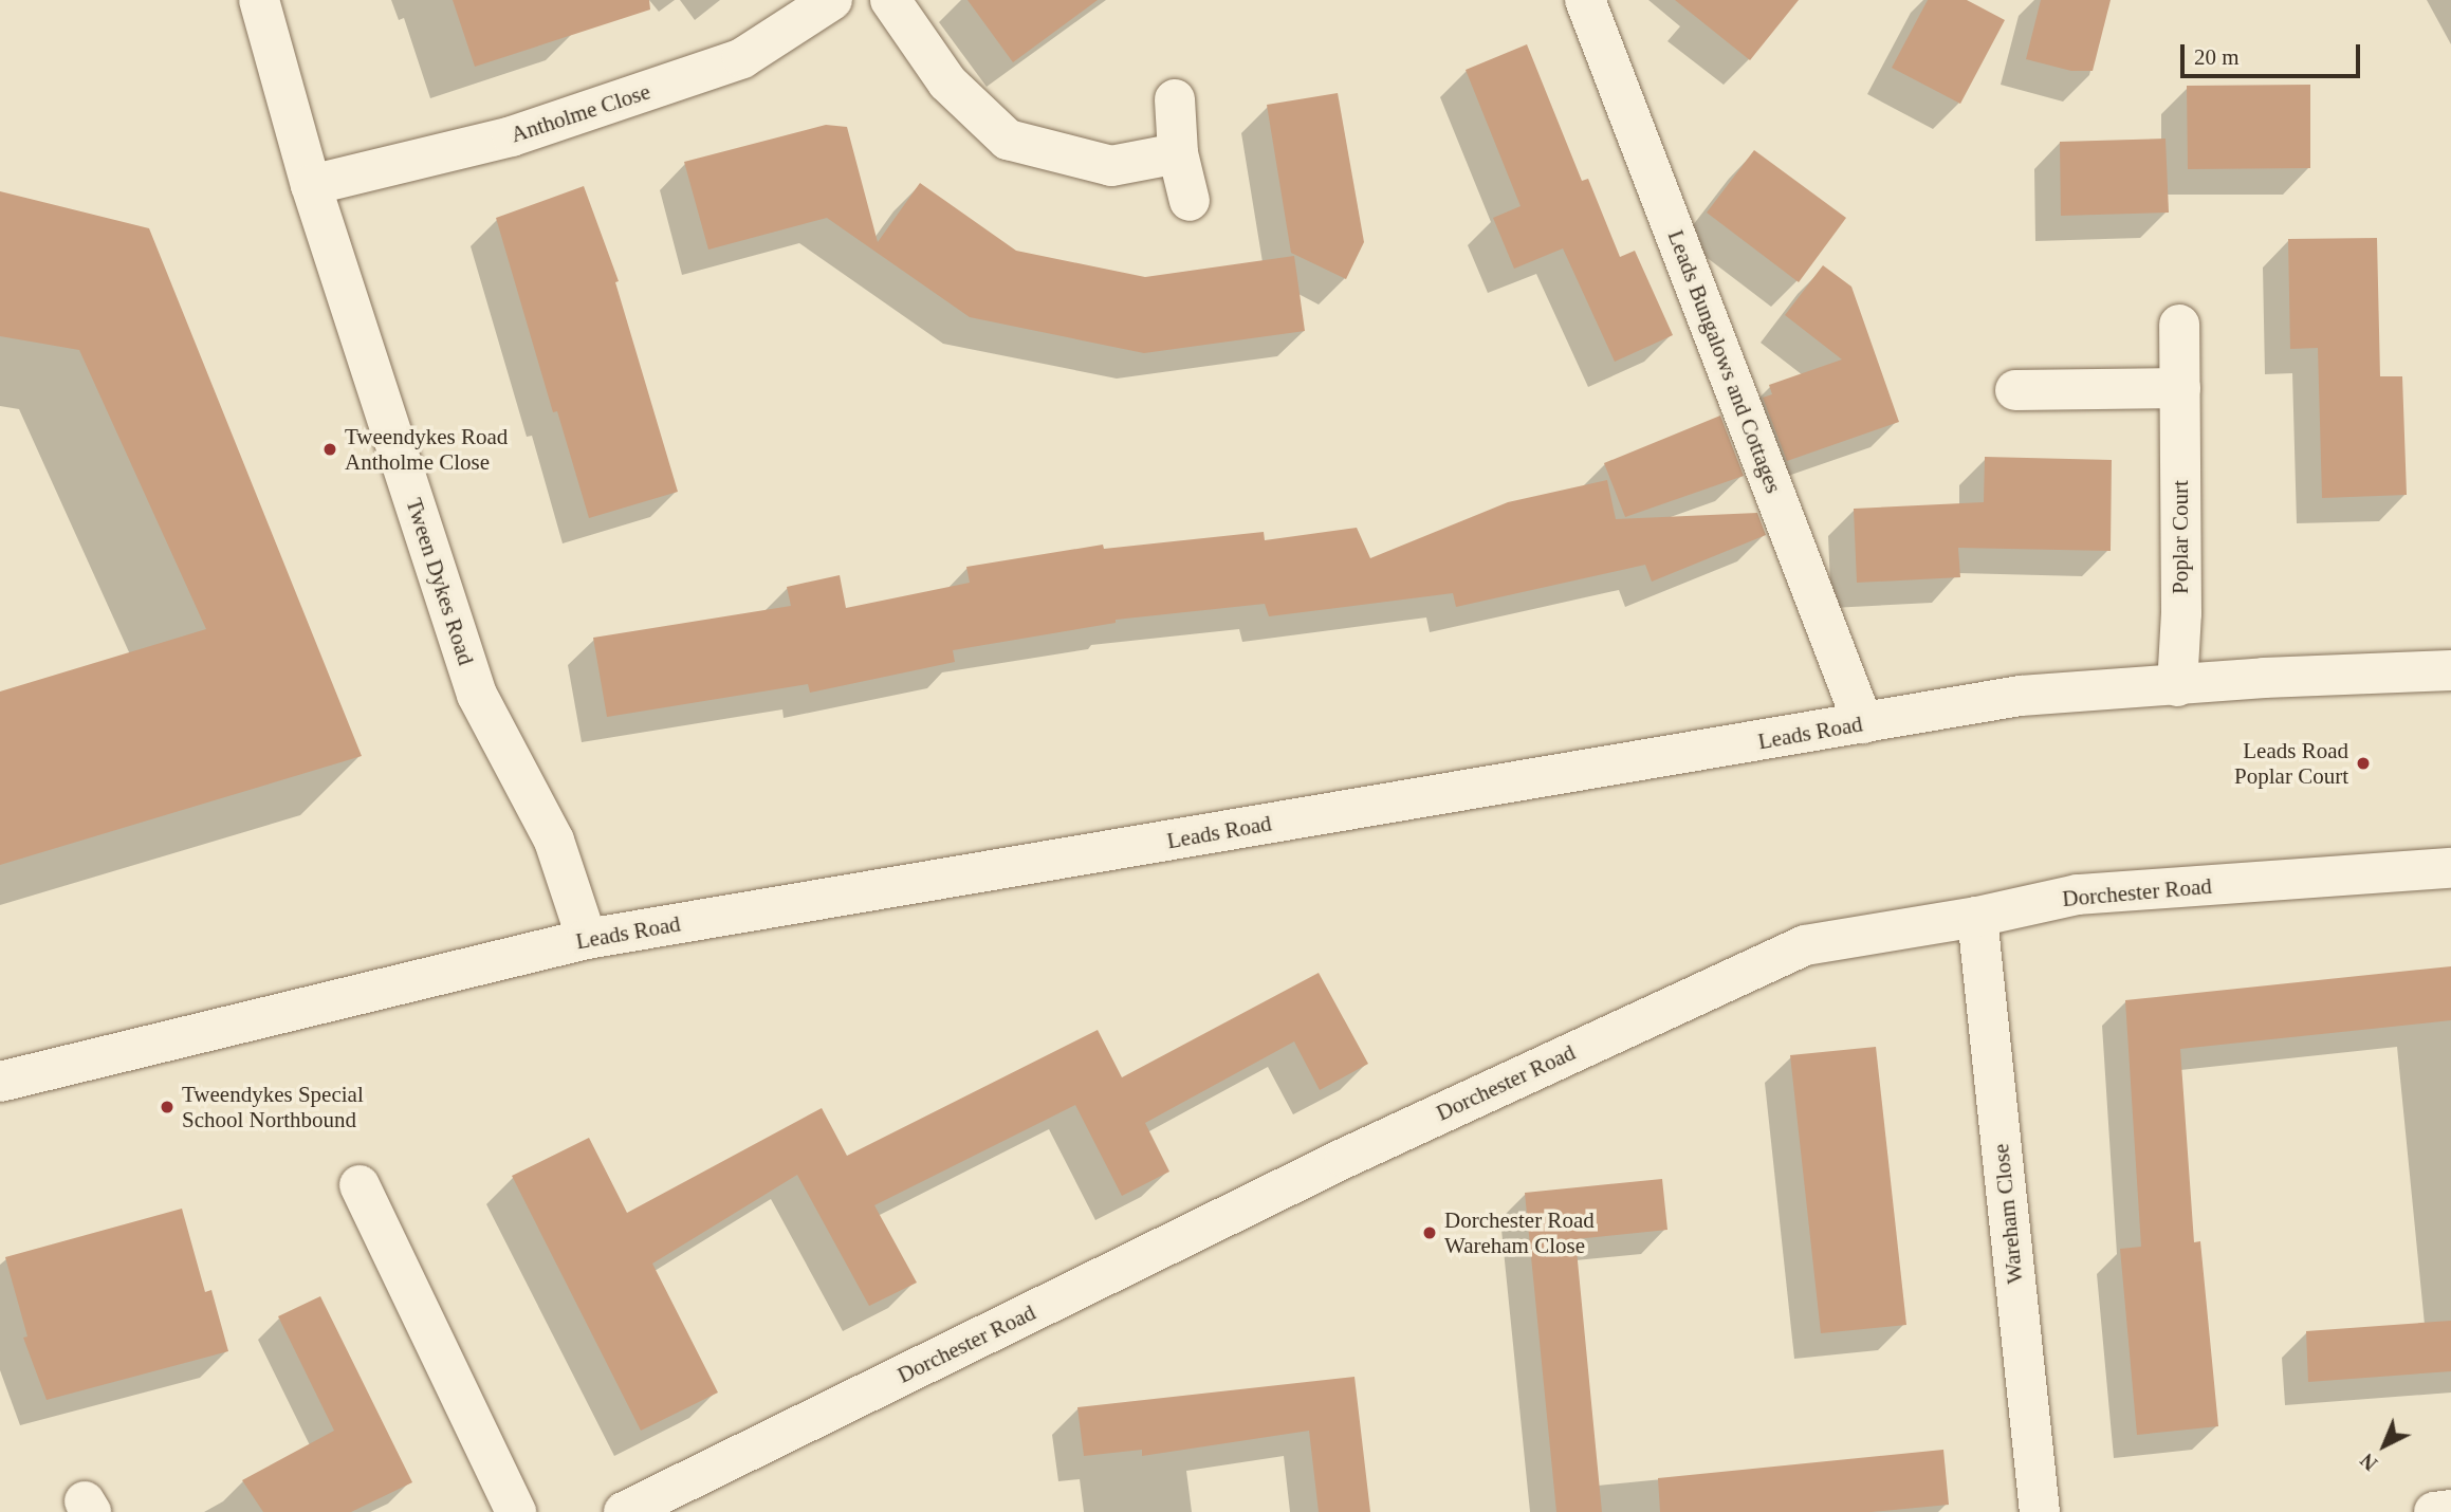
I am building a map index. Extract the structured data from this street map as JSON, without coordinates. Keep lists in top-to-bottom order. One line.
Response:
{"streets":{"street":["Antholme Close","Leads Bungalows and Cottages","Poplar Court","Tween Dykes Road","Leads Road","Dorchester Road","Wareham Close"]},"crossings":[["Antholme Close","Tween Dykes Road"],["Leads Bungalows and Cottages","Leads Road"],["Poplar Court","Leads Road"],["Tween Dykes Road","Leads Road"],["Dorchester Road","Wareham Close"]],"places":["Tweendykes Road Antholme Close","Leads Road Poplar Court","Tweendykes Special School Northbound","Dorchester Road Wareham Close"],"scale_bar":"20 m","north":"bottom left"}
